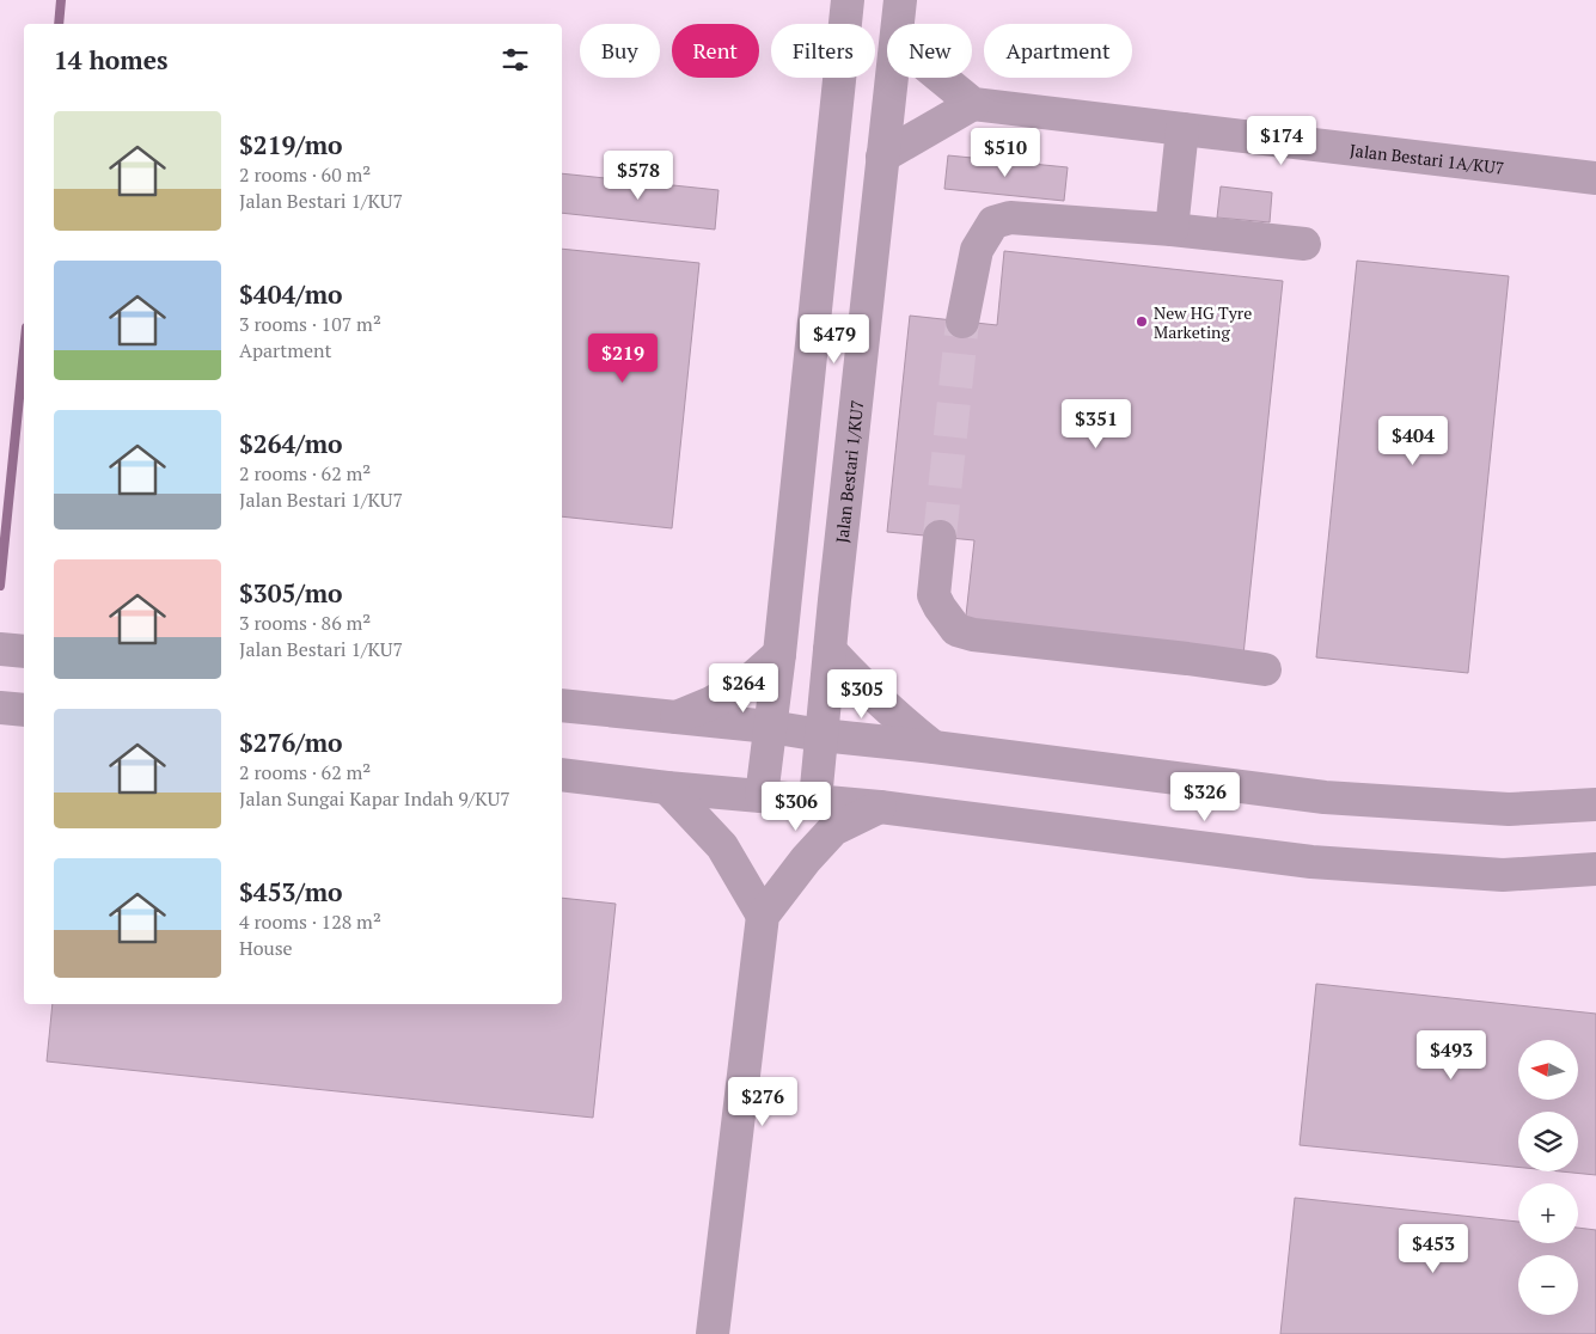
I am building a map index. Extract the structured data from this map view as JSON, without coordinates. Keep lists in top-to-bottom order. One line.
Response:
{"streets":{"street":["Jalan Bestari 1A/KU7","Jalan Bestari 1/KU7"]},"places":["New HG Tyre Marketing"],"north":"left","page":{"chip":["Buy","Rent","Filters","New","Apartment"],"heading":"14 homes","list":[{"name":"$219/mo","note":"2 rooms · 60 m² · Jalan Bestari 1/KU7"},{"name":"$404/mo","note":"3 rooms · 107 m² · Apartment"},{"name":"$264/mo","note":"2 rooms · 62 m² · Jalan Bestari 1/KU7"},{"name":"$305/mo","note":"3 rooms · 86 m² · Jalan Bestari 1/KU7"},{"name":"$276/mo","note":"2 rooms · 62 m² · Jalan Sungai Kapar Indah 9/KU7"},{"name":"$453/mo","note":"4 rooms · 128 m² · House"}],"price":["$174","$510","$578","$479","$219","$351","$404","$264","$305","$326","$306","$493","$276","$453"],"map_buttons":["+","−"]}}
